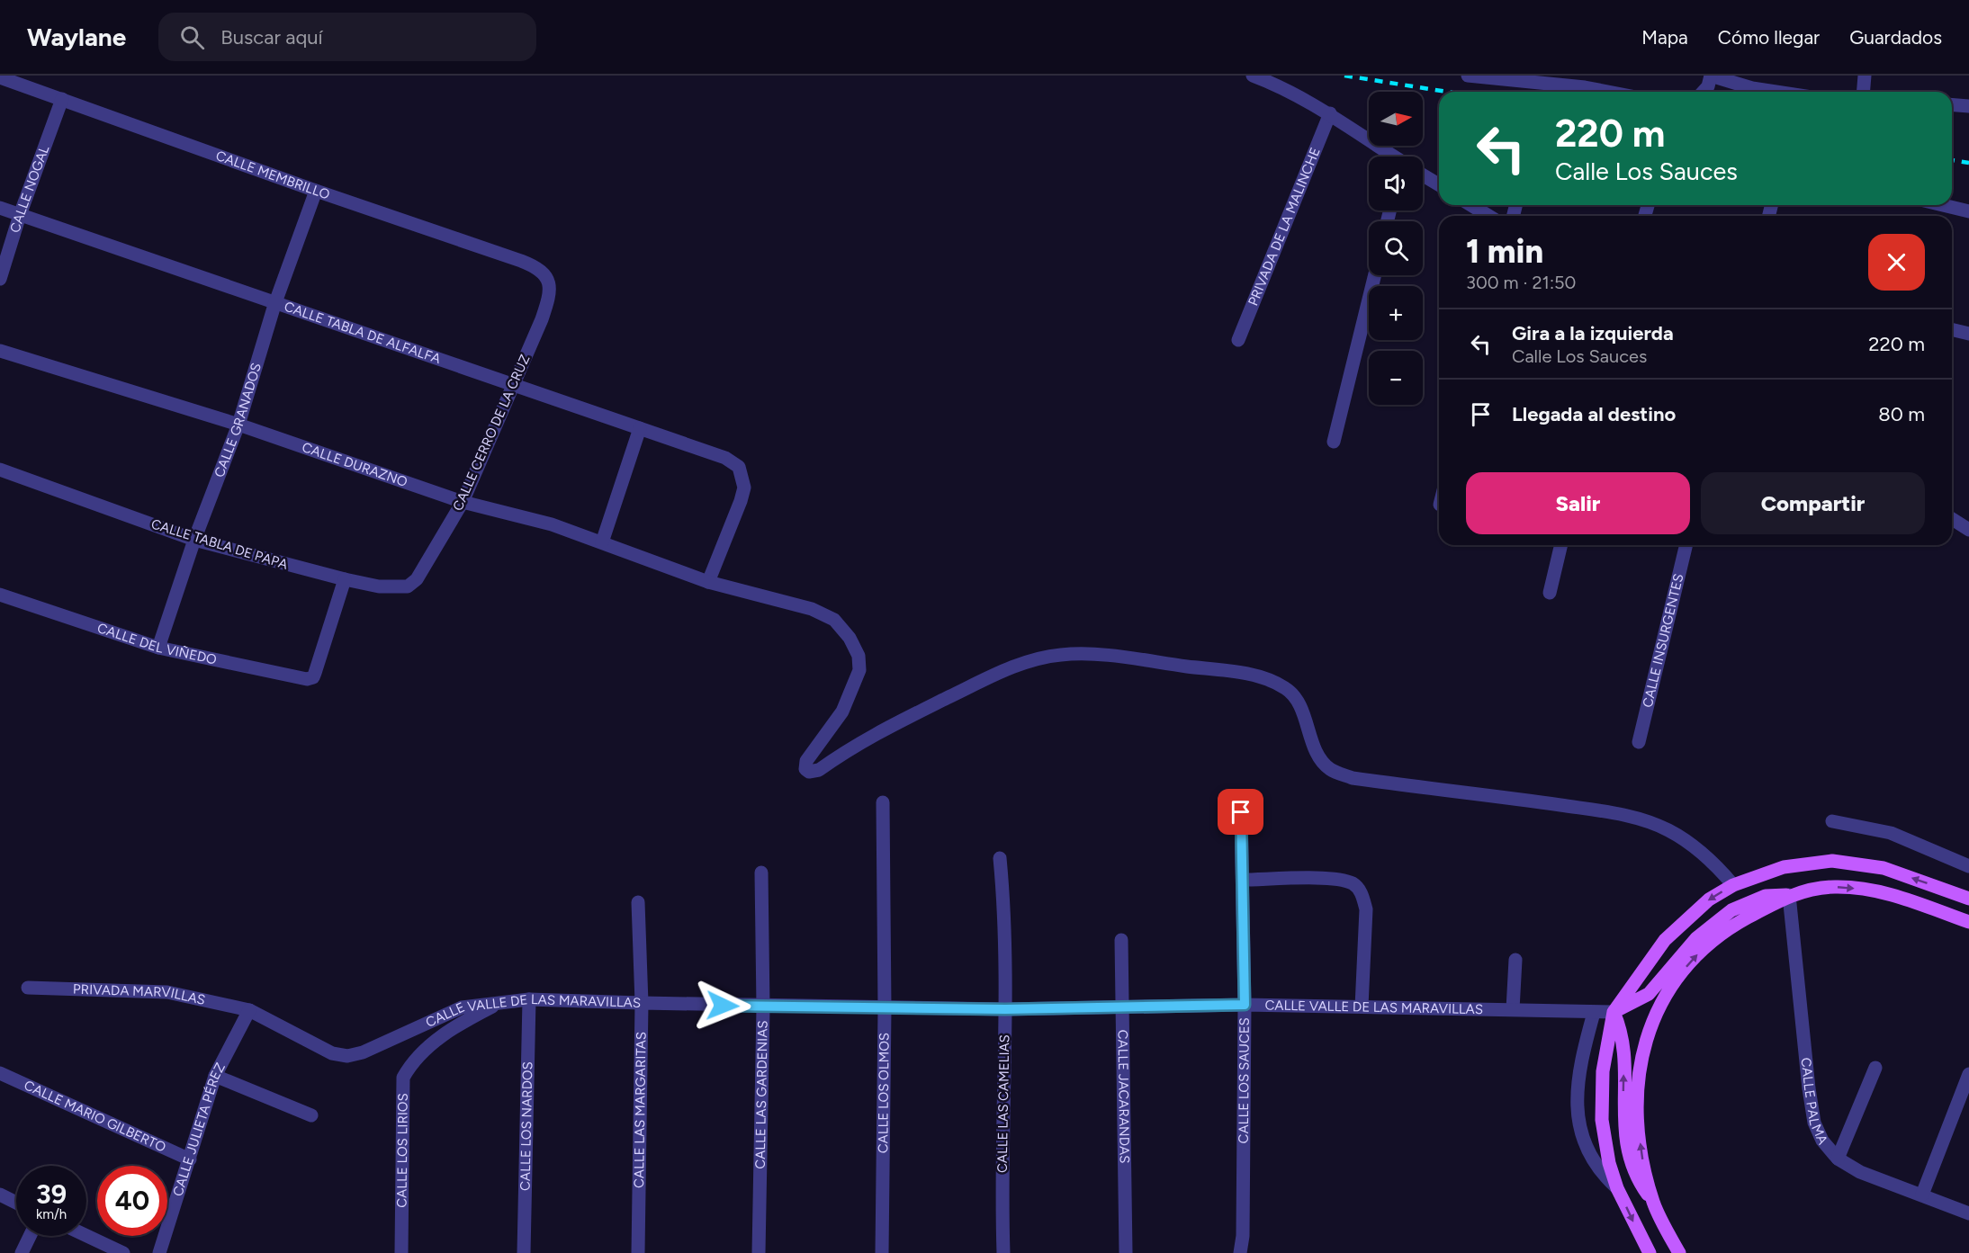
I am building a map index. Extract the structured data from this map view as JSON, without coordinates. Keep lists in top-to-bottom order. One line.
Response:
{"streets":{"street":["CALLE MEMBRILLO","CALLE NOGAL","PRIVADA DE LA MALINCHE","CALLE TABLA DE ALFALFA","CALLE GRANADOS","CALLE CERRO DE LA CRUZ","CALLE DURAZNO","CALLE TABLA DE PAPA","CALLE INSURGENTES","CALLE DEL VIÑEDO","PRIVADA MARVILLAS","CALLE VALLE DE LAS MARAVILLAS","CALLE LOS SAUCES","CALLE LOS OLMOS","CALLE LAS GARDENIAS","CALLE JACARANDAS","CALLE PALMA","CALLE LAS CAMELIAS","CALLE LAS MARGARITAS","CALLE MARIO GILBERTO","CALLE LOS NARDOS","CALLE JULIETA PÉREZ","CALLE LOS LIRIOS"]},"crossings":[["CALLE MEMBRILLO","CALLE NOGAL"],["CALLE MEMBRILLO","CALLE GRANADOS"],["CALLE MEMBRILLO","CALLE CERRO DE LA CRUZ"],["CALLE NOGAL","CALLE TABLA DE ALFALFA"],["CALLE TABLA DE ALFALFA","CALLE GRANADOS"],["CALLE TABLA DE ALFALFA","CALLE CERRO DE LA CRUZ"],["CALLE TABLA DE ALFALFA","CALLE DURAZNO"],["CALLE GRANADOS","CALLE DURAZNO"],["CALLE GRANADOS","CALLE TABLA DE PAPA"],["CALLE GRANADOS","CALLE DEL VIÑEDO"],["CALLE CERRO DE LA CRUZ","CALLE DURAZNO"],["CALLE CERRO DE LA CRUZ","CALLE TABLA DE PAPA"],["CALLE TABLA DE PAPA","CALLE DEL VIÑEDO"],["PRIVADA MARVILLAS","CALLE VALLE DE LAS MARAVILLAS"],["PRIVADA MARVILLAS","CALLE JULIETA PÉREZ"],["CALLE VALLE DE LAS MARAVILLAS","CALLE LOS SAUCES"],["CALLE VALLE DE LAS MARAVILLAS","CALLE LOS OLMOS"],["CALLE VALLE DE LAS MARAVILLAS","CALLE LAS GARDENIAS"],["CALLE VALLE DE LAS MARAVILLAS","CALLE JACARANDAS"],["CALLE VALLE DE LAS MARAVILLAS","CALLE LAS CAMELIAS"],["CALLE VALLE DE LAS MARAVILLAS","CALLE LAS MARGARITAS"],["CALLE VALLE DE LAS MARAVILLAS","CALLE LOS NARDOS"],["CALLE VALLE DE LAS MARAVILLAS","CALLE JULIETA PÉREZ"],["CALLE VALLE DE LAS MARAVILLAS","CALLE LOS LIRIOS"],["CALLE MARIO GILBERTO","CALLE JULIETA PÉREZ"]],"north":"right","page":{"header":"Waylane","search":"Buscar aquí","nav":["Mapa","Cómo llegar","Guardados"],"map_buttons":["+","−"],"turn":["220 m","Calle Los Sauces"],"heading":["1 min","300 m · 21:50"],"list":[{"name":"Gira a la izquierda","note":"Calle Los Sauces","value":"220 m"},{"name":"Llegada al destino","value":"80 m"}],"buttons":["Salir","Compartir"],"speed":"39 km/h","limit":"40"}}
